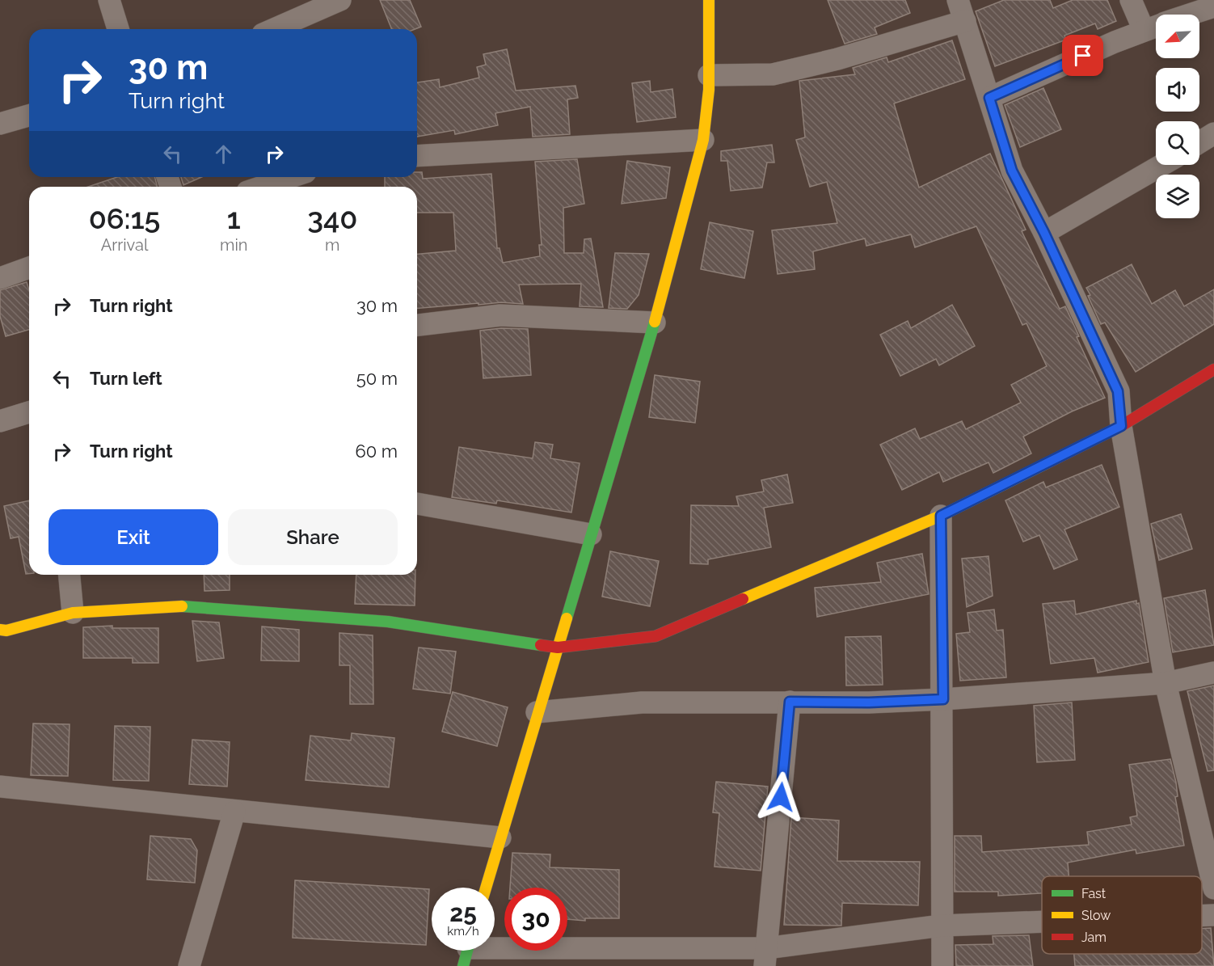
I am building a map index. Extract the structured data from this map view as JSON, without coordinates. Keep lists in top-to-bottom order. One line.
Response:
{"legend":["Fast","Slow","Jam"],"north":"bottom left","page":{"turn":["30 m","Turn right"],"eta":["06:15","Arrival","1","min","340","m"],"list":[{"name":"Turn right","value":"30 m"},{"name":"Turn left","value":"50 m"},{"name":"Turn right","value":"60 m"}],"buttons":["Exit","Share"],"speed":"25 km/h","limit":"30"}}
